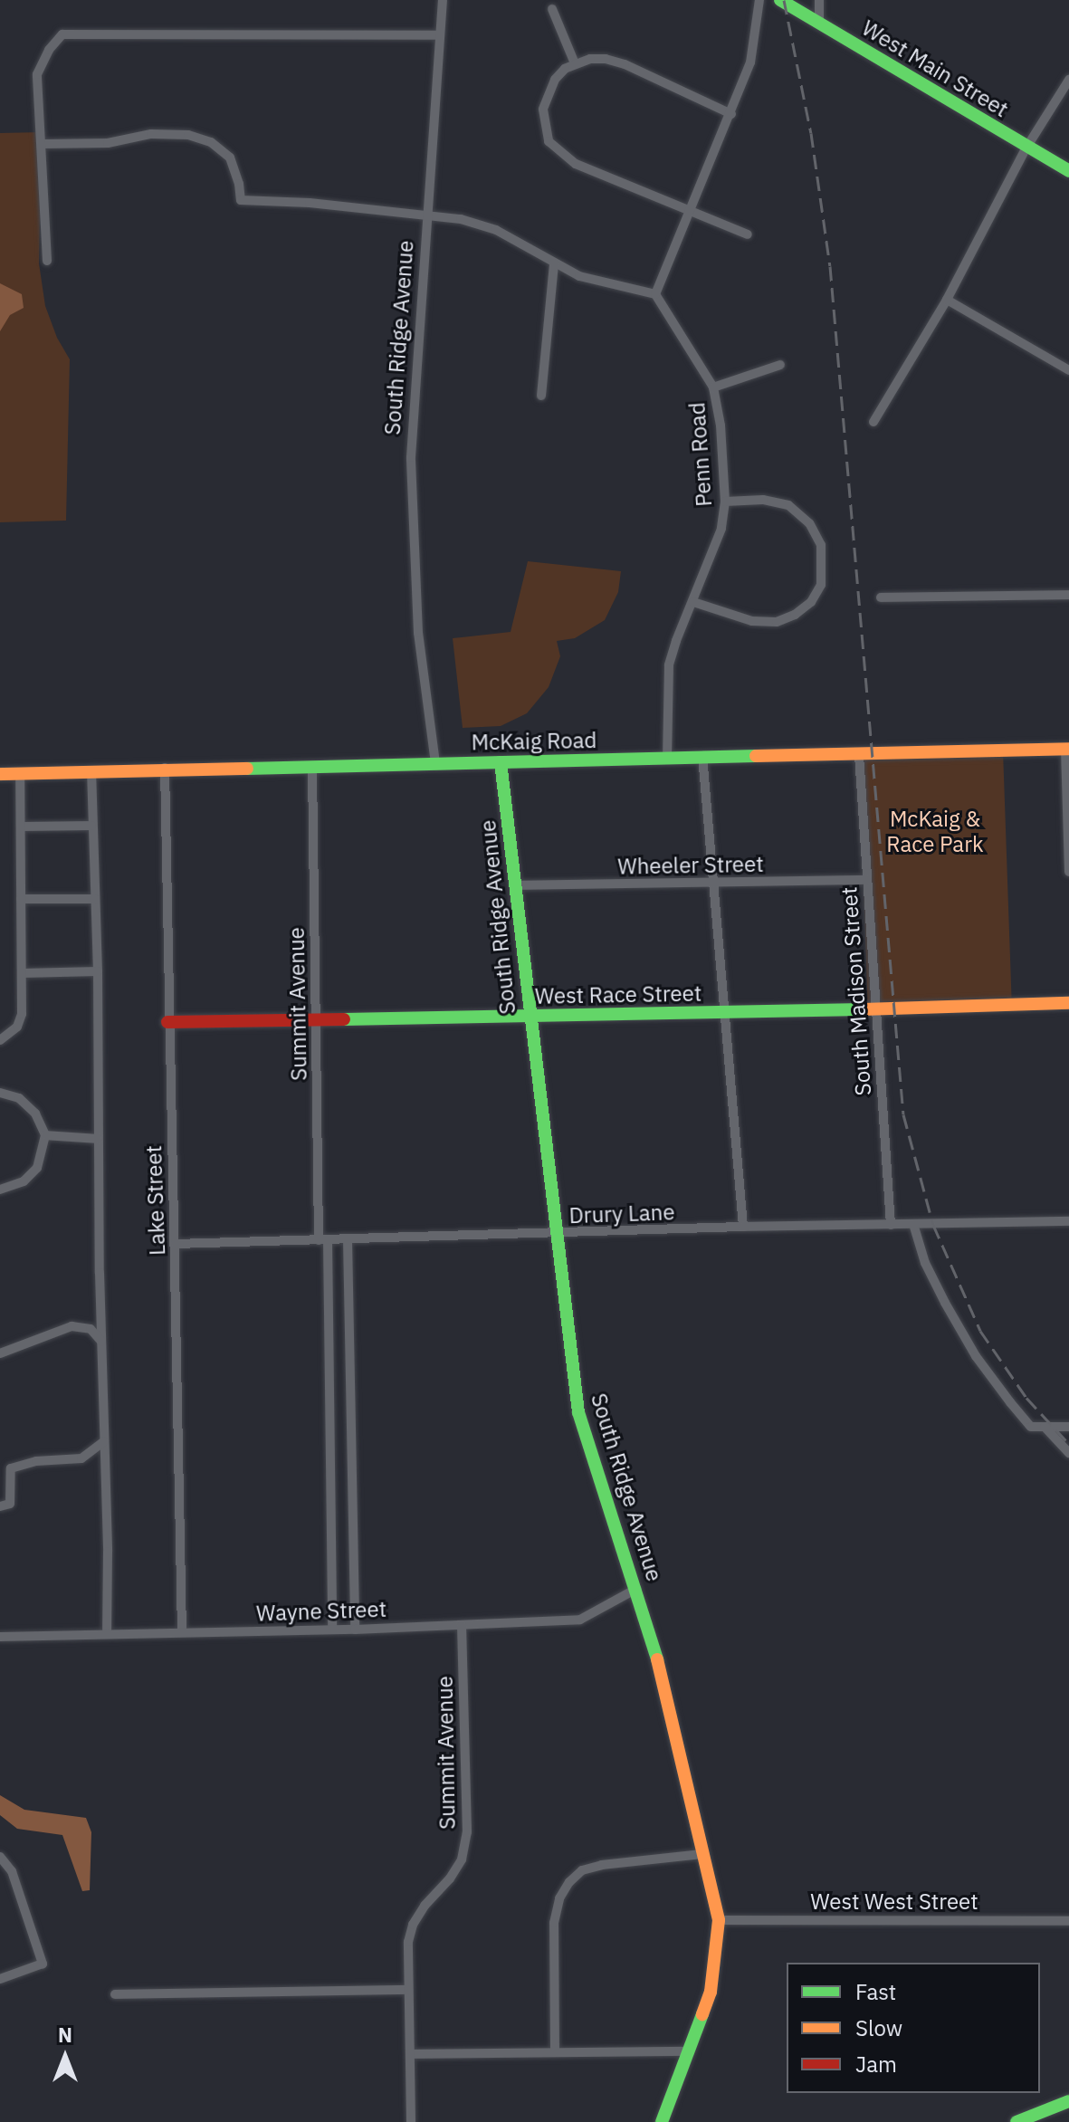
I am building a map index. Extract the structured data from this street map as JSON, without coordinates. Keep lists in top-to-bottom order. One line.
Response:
{"streets":{"street":["West Main Street","South Ridge Avenue","Penn Road","McKaig Road","Wheeler Street","South Madison Street","West Race Street","Summit Avenue","Lake Street","Drury Lane","Wayne Street","West West Street"]},"crossings":[["South Ridge Avenue","McKaig Road"],["South Ridge Avenue","Wheeler Street"],["South Ridge Avenue","West Race Street"],["South Ridge Avenue","Drury Lane"],["South Ridge Avenue","Wayne Street"],["South Ridge Avenue","West West Street"],["Penn Road","McKaig Road"],["McKaig Road","South Madison Street"],["McKaig Road","Summit Avenue"],["McKaig Road","Lake Street"],["Wheeler Street","South Madison Street"],["South Madison Street","West Race Street"],["South Madison Street","Drury Lane"],["West Race Street","Summit Avenue"],["West Race Street","Lake Street"],["Summit Avenue","Drury Lane"],["Summit Avenue","Wayne Street"],["Lake Street","Drury Lane"],["Lake Street","Wayne Street"]],"parks":["McKaig & Race Park"],"legend":["Fast","Slow","Jam"],"north":"top"}
